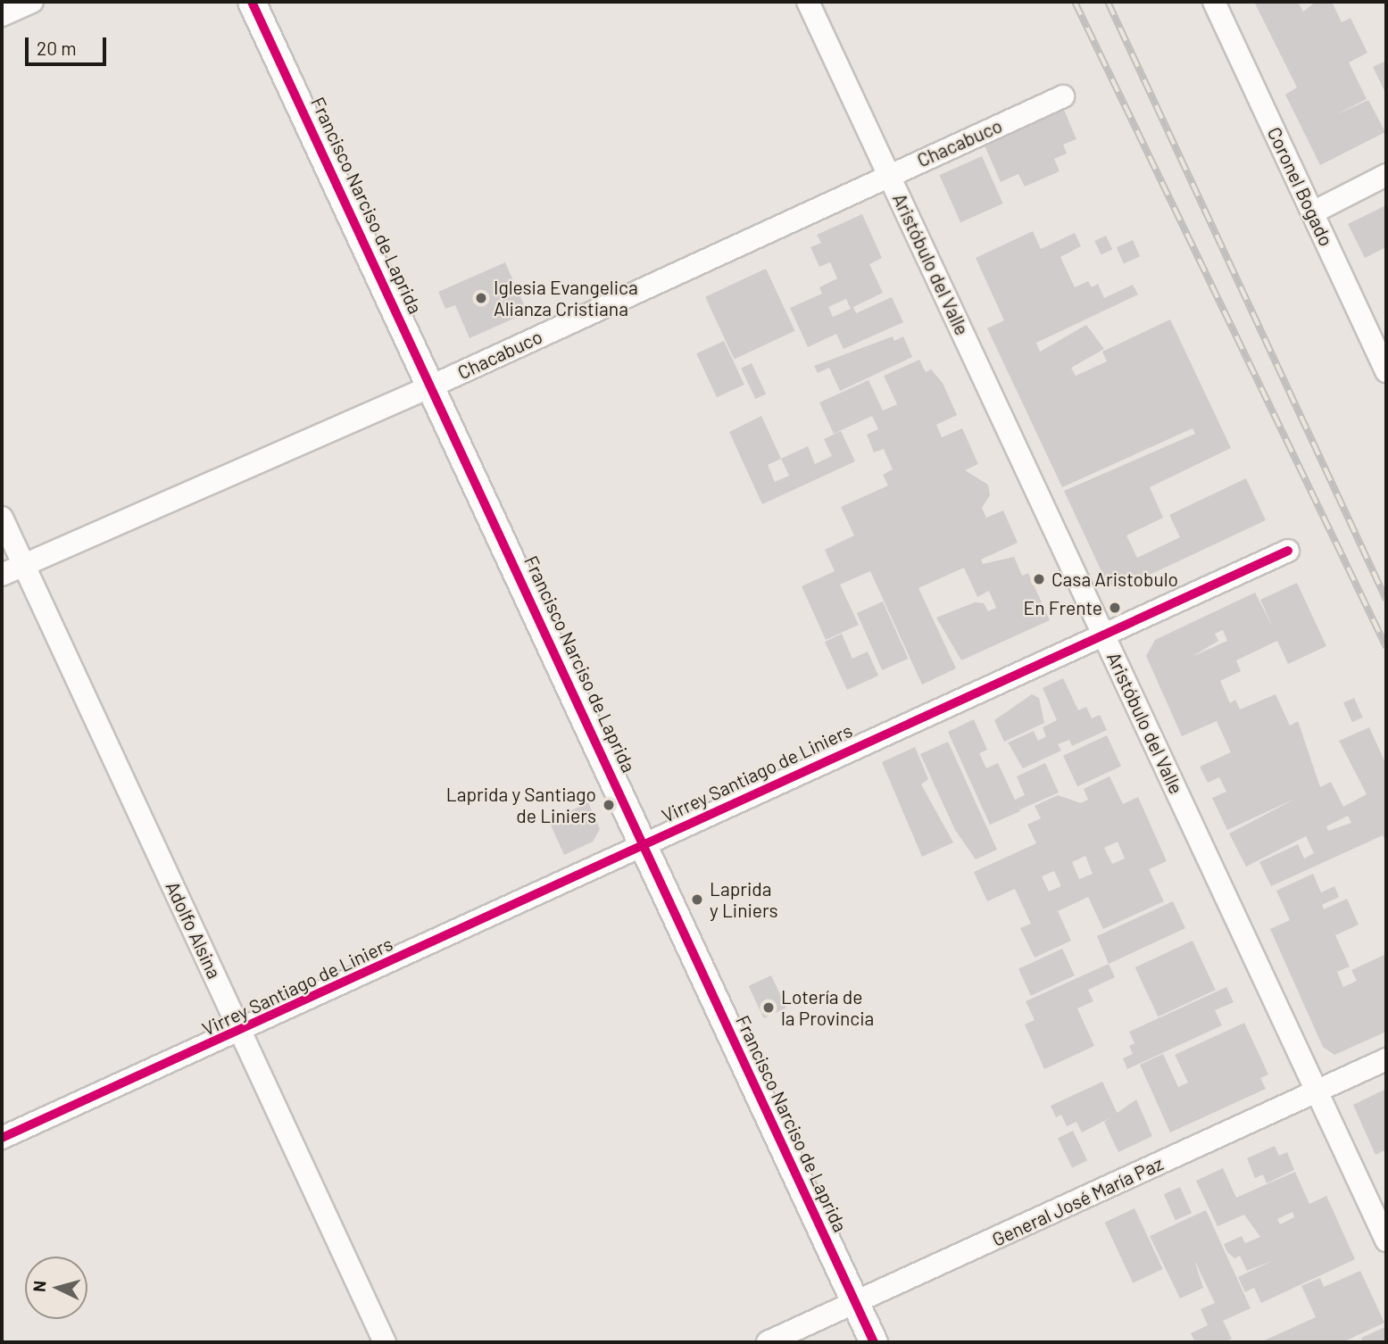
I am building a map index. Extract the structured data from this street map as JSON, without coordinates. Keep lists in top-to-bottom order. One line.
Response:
{"streets":{"street":["Chacabuco","Coronel Bogado","Francisco Narciso de Laprida","Aristóbulo del Valle","Virrey Santiago de Liniers","Adolfo Alsina","General José María Paz"]},"crossings":[["Chacabuco","Francisco Narciso de Laprida"],["Chacabuco","Aristóbulo del Valle"],["Chacabuco","Adolfo Alsina"],["Francisco Narciso de Laprida","Virrey Santiago de Liniers"],["Francisco Narciso de Laprida","General José María Paz"],["Aristóbulo del Valle","Virrey Santiago de Liniers"],["Aristóbulo del Valle","General José María Paz"],["Virrey Santiago de Liniers","Adolfo Alsina"]],"places":["Iglesia Evangelica Alianza Cristiana","Casa Aristobulo","En Frente","Laprida y Santiago de Liniers","Laprida y Liniers","Lotería de la Provincia"],"scale_bar":"20 m","north":"left"}
